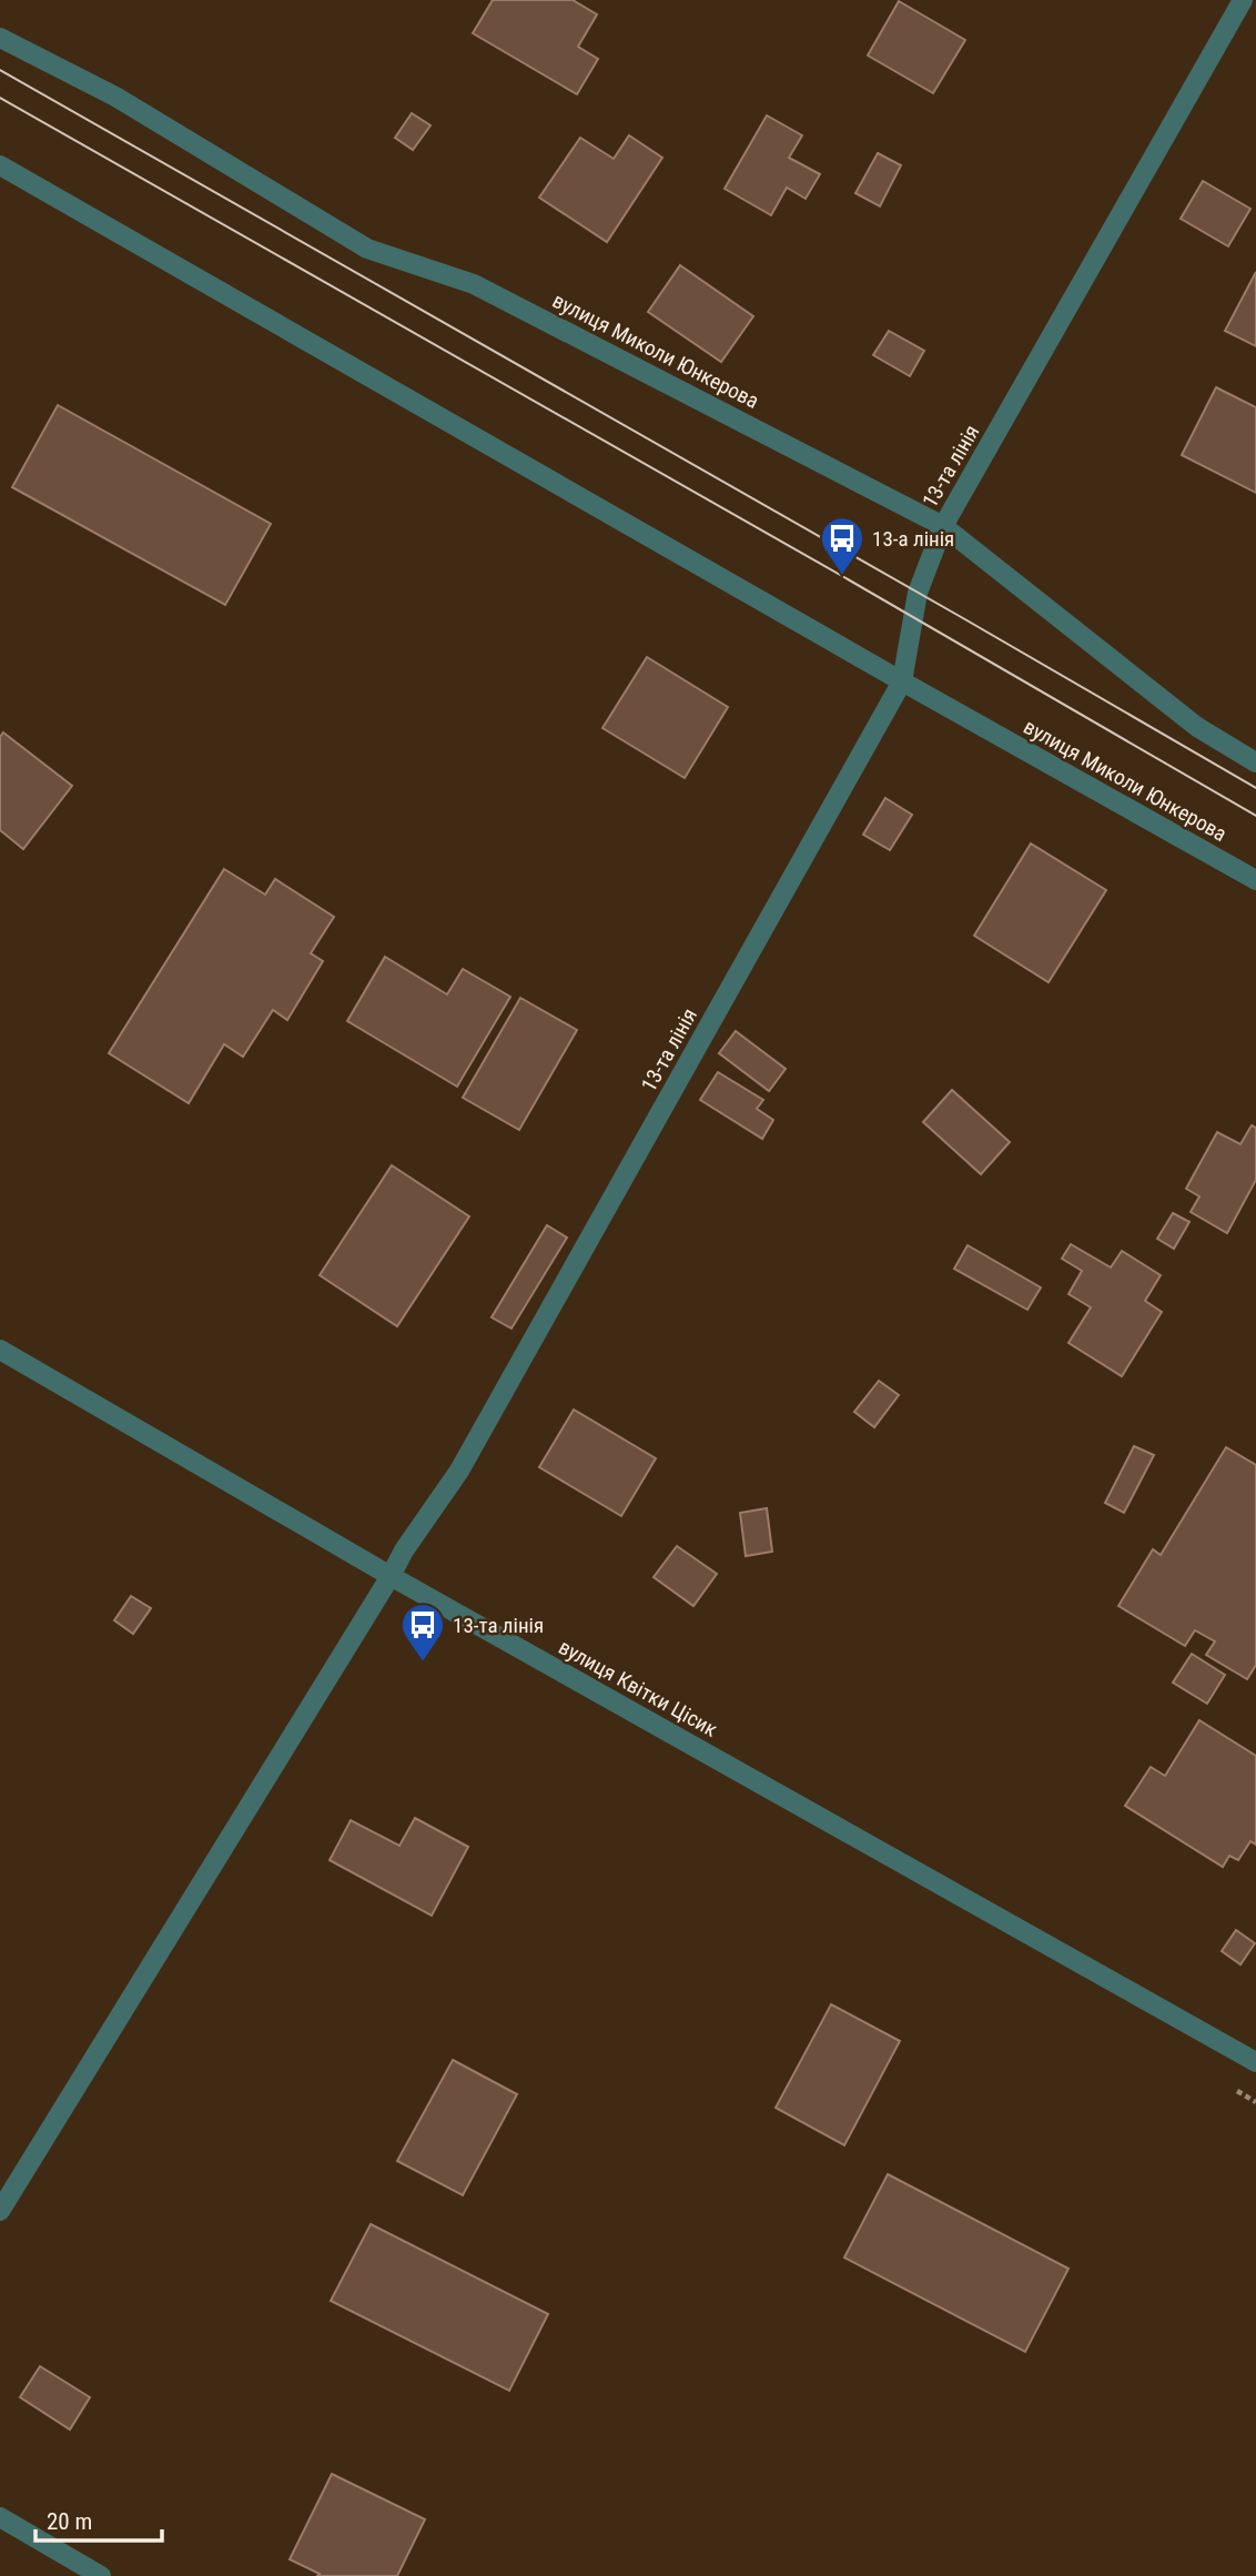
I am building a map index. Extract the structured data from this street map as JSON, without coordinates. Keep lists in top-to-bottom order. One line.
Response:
{"streets":{"street":["вулиця Миколи Юнкерова","13-та лінія","вулиця Квітки Цісик"]},"crossings":[["вулиця Миколи Юнкерова","13-та лінія"],["13-та лінія","вулиця Квітки Цісик"]],"places":{"bus stop":["13-а лінія","13-та лінія"]},"scale_bar":"20 m"}
